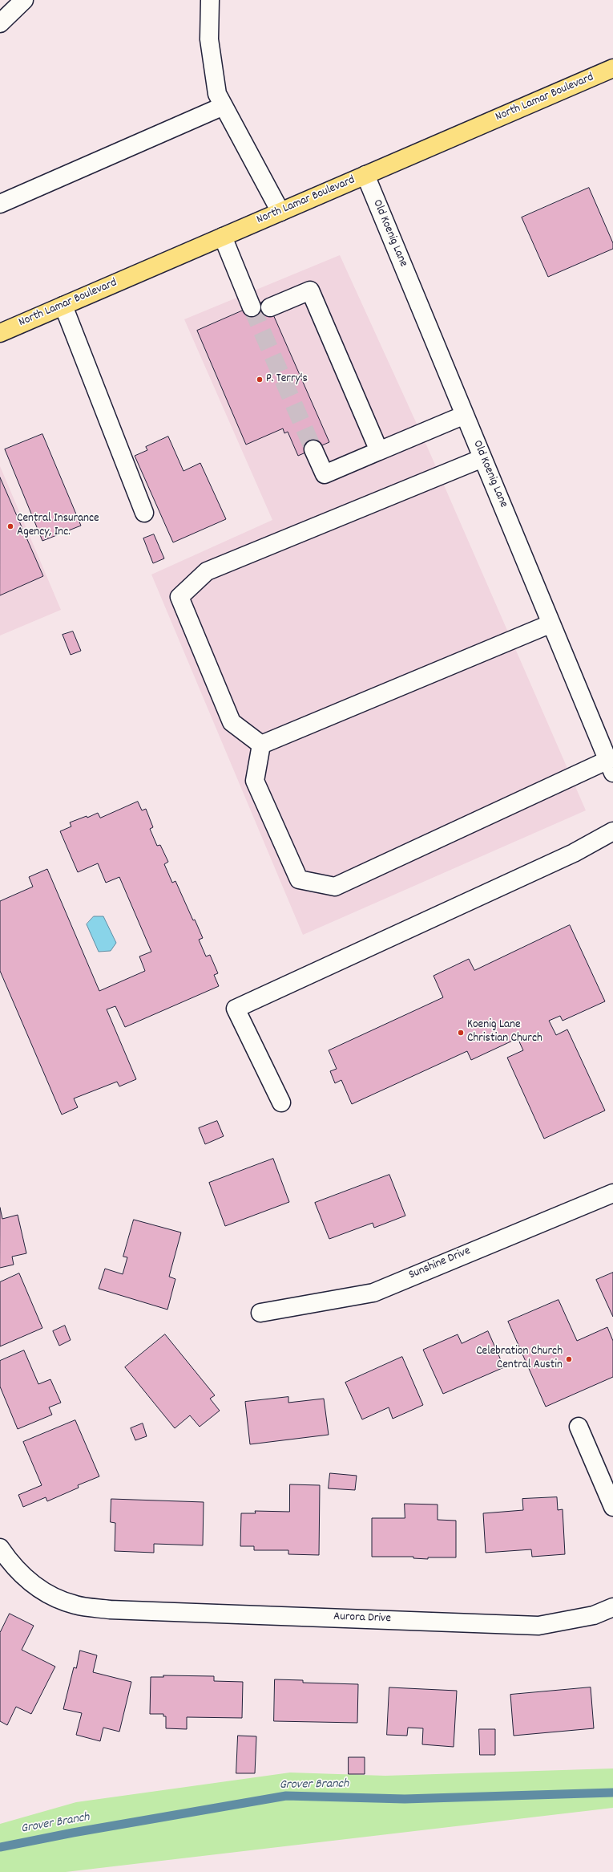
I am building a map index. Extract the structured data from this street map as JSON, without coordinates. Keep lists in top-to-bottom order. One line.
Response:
{"streets":{"main road":["North Lamar Boulevard"],"street":["Old Koenig Lane","Sunshine Drive","Aurora Drive"]},"crossings":[["North Lamar Boulevard","Old Koenig Lane"]],"water":["Grover Branch"],"places":["P. Terry's","Central Insurance Agency, Inc.","Koenig Lane Christian Church","Celebration Church Central Austin"]}
